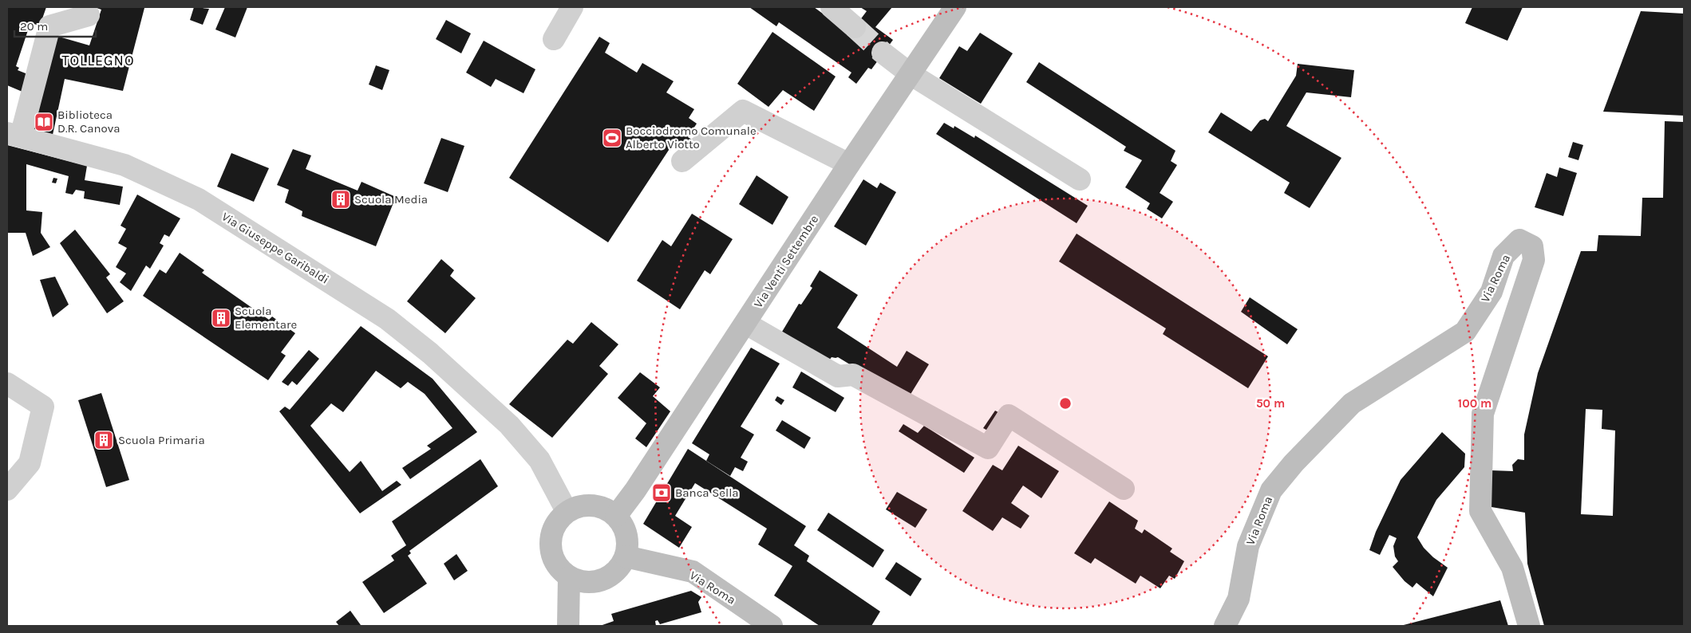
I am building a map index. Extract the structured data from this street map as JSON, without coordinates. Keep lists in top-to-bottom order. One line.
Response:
{"streets":{"street":["Via Giuseppe Garibaldi","Via Venti Settembre","Via Roma"]},"crossings":[["Via Giuseppe Garibaldi","Via Venti Settembre"],["Via Giuseppe Garibaldi","Via Roma"],["Via Venti Settembre","Via Roma"]],"districts":["TOLLEGNO"],"places":{"library":["Biblioteca D.R. Canova"],"sports":["Bocciodromo Comunale Alberto Viotto"],"building":["Scuola Media","Scuola Elementare","Scuola Primaria"],"bank":["Banca Sella"]},"scale_bar":"20 m","rings":["50 m","100 m"]}
